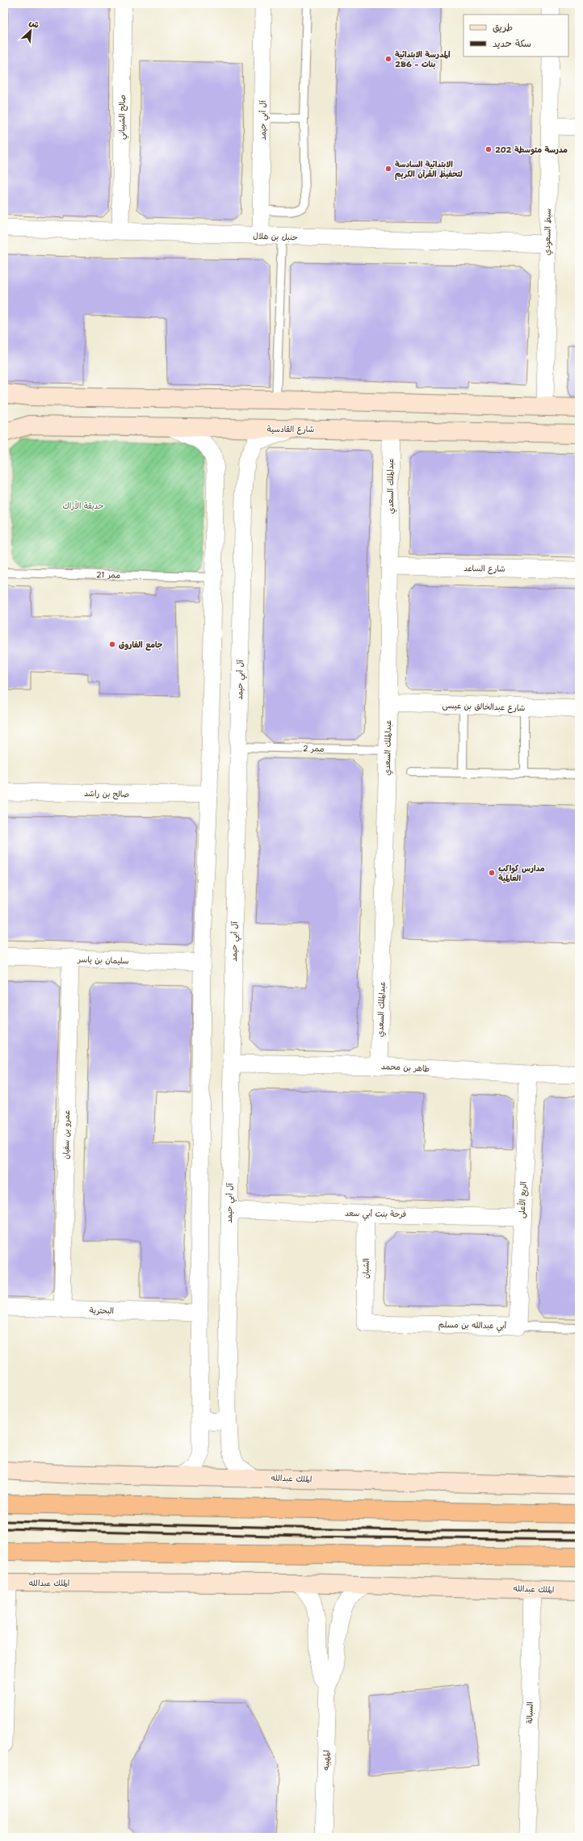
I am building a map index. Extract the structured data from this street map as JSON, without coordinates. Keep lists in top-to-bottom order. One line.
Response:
{"streets":{"street":["صالح الشيباني","آل أبي حيمد","سبط السعودي","حنبل بن هلال","شارع القادسية","عبدالملك السعدي","شارع الساعد","شارع عبدالخالق بن عيسى","صالح بن راشد","سليمان بن ياسر","طاهر بن محمد","عمرو بن سفيان","الريع الأعلى","فرحة بنت أبي سعد","الشبان","البحترية","أبي عبدالله بن مسلم","الملك عبدالله","السبالة","المهيبه"],"lane":["ممر 21","ممر 2"]},"crossings":[["صالح الشيباني","حنبل بن هلال"],["آل أبي حيمد","حنبل بن هلال"],["آل أبي حيمد","شارع القادسية"],["آل أبي حيمد","ممر 2"],["آل أبي حيمد","طاهر بن محمد"],["آل أبي حيمد","فرحة بنت أبي سعد"],["آل أبي حيمد","الملك عبدالله"],["سبط السعودي","حنبل بن هلال"],["شارع القادسية","عبدالملك السعدي"],["عبدالملك السعدي","شارع الساعد"],["عبدالملك السعدي","شارع عبدالخالق بن عيسى"],["عبدالملك السعدي","ممر 2"],["عبدالملك السعدي","طاهر بن محمد"],["سليمان بن ياسر","عمرو بن سفيان"],["طاهر بن محمد","الريع الأعلى"],["عمرو بن سفيان","البحترية"],["الريع الأعلى","فرحة بنت أبي سعد"],["الريع الأعلى","أبي عبدالله بن مسلم"],["فرحة بنت أبي سعد","الشبان"],["الشبان","أبي عبدالله بن مسلم"],["الملك عبدالله","السبالة"],["الملك عبدالله","المهيبه"]],"parks":["حديقة الأراك"],"places":["المدرسة الابتدائية 286 - بنات","مدرسة متوسطة 202","الابتدائية السادسة لتحفيظ القرآن الكريم","جامع الفاروق","مدارس كواكب العالمية"],"legend":["طريق","سكة حديد"],"north":"top right"}
